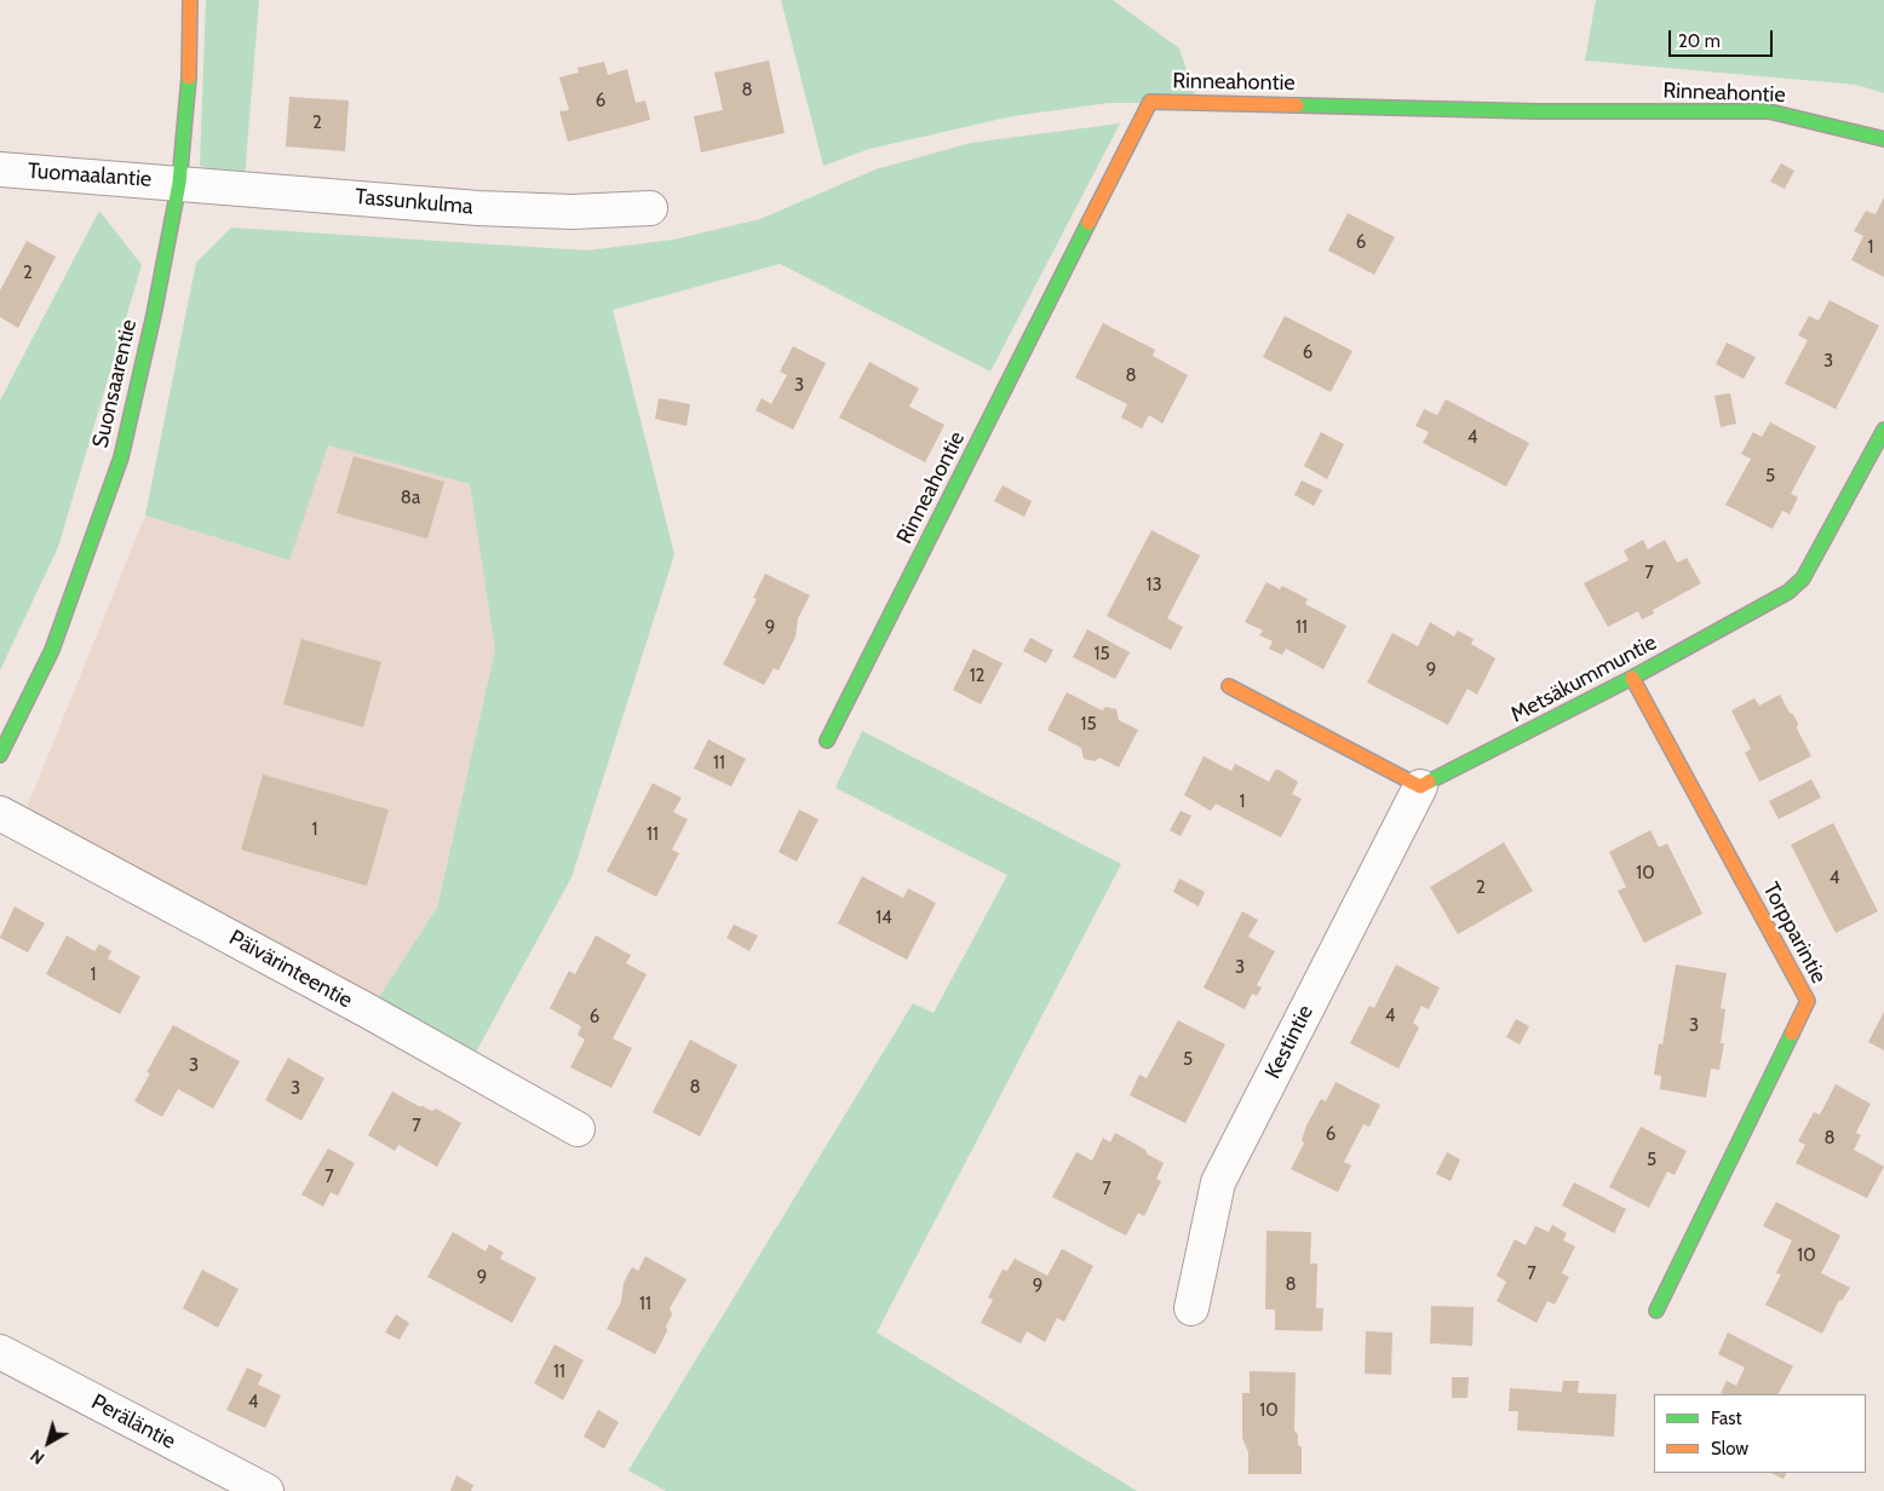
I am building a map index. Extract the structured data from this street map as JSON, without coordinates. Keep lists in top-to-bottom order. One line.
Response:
{"streets":{"street":["Rinneahontie","Tuomaalantie","Tassunkulma","Suonsaarentie","Metsäkummuntie","Torpparintie","Päivärinteentie","Kestintie","Peräläntie"]},"crossings":[["Tuomaalantie","Tassunkulma"],["Tuomaalantie","Suonsaarentie"],["Tassunkulma","Suonsaarentie"],["Metsäkummuntie","Torpparintie"],["Metsäkummuntie","Kestintie"]],"house_numbers":["8","6","2","6","1","2","6","3","8","3","4","5","8a","7","13","9","11","15","9","12","15","11","1","1","11","10","4","2","14","3","1","4","6","3","5","3","8","3","7","6","8","5","7","7","10","7","9","8","9","11","11","4","10"],"legend":["Fast","Slow"],"scale_bar":"20 m","north":"bottom left"}
